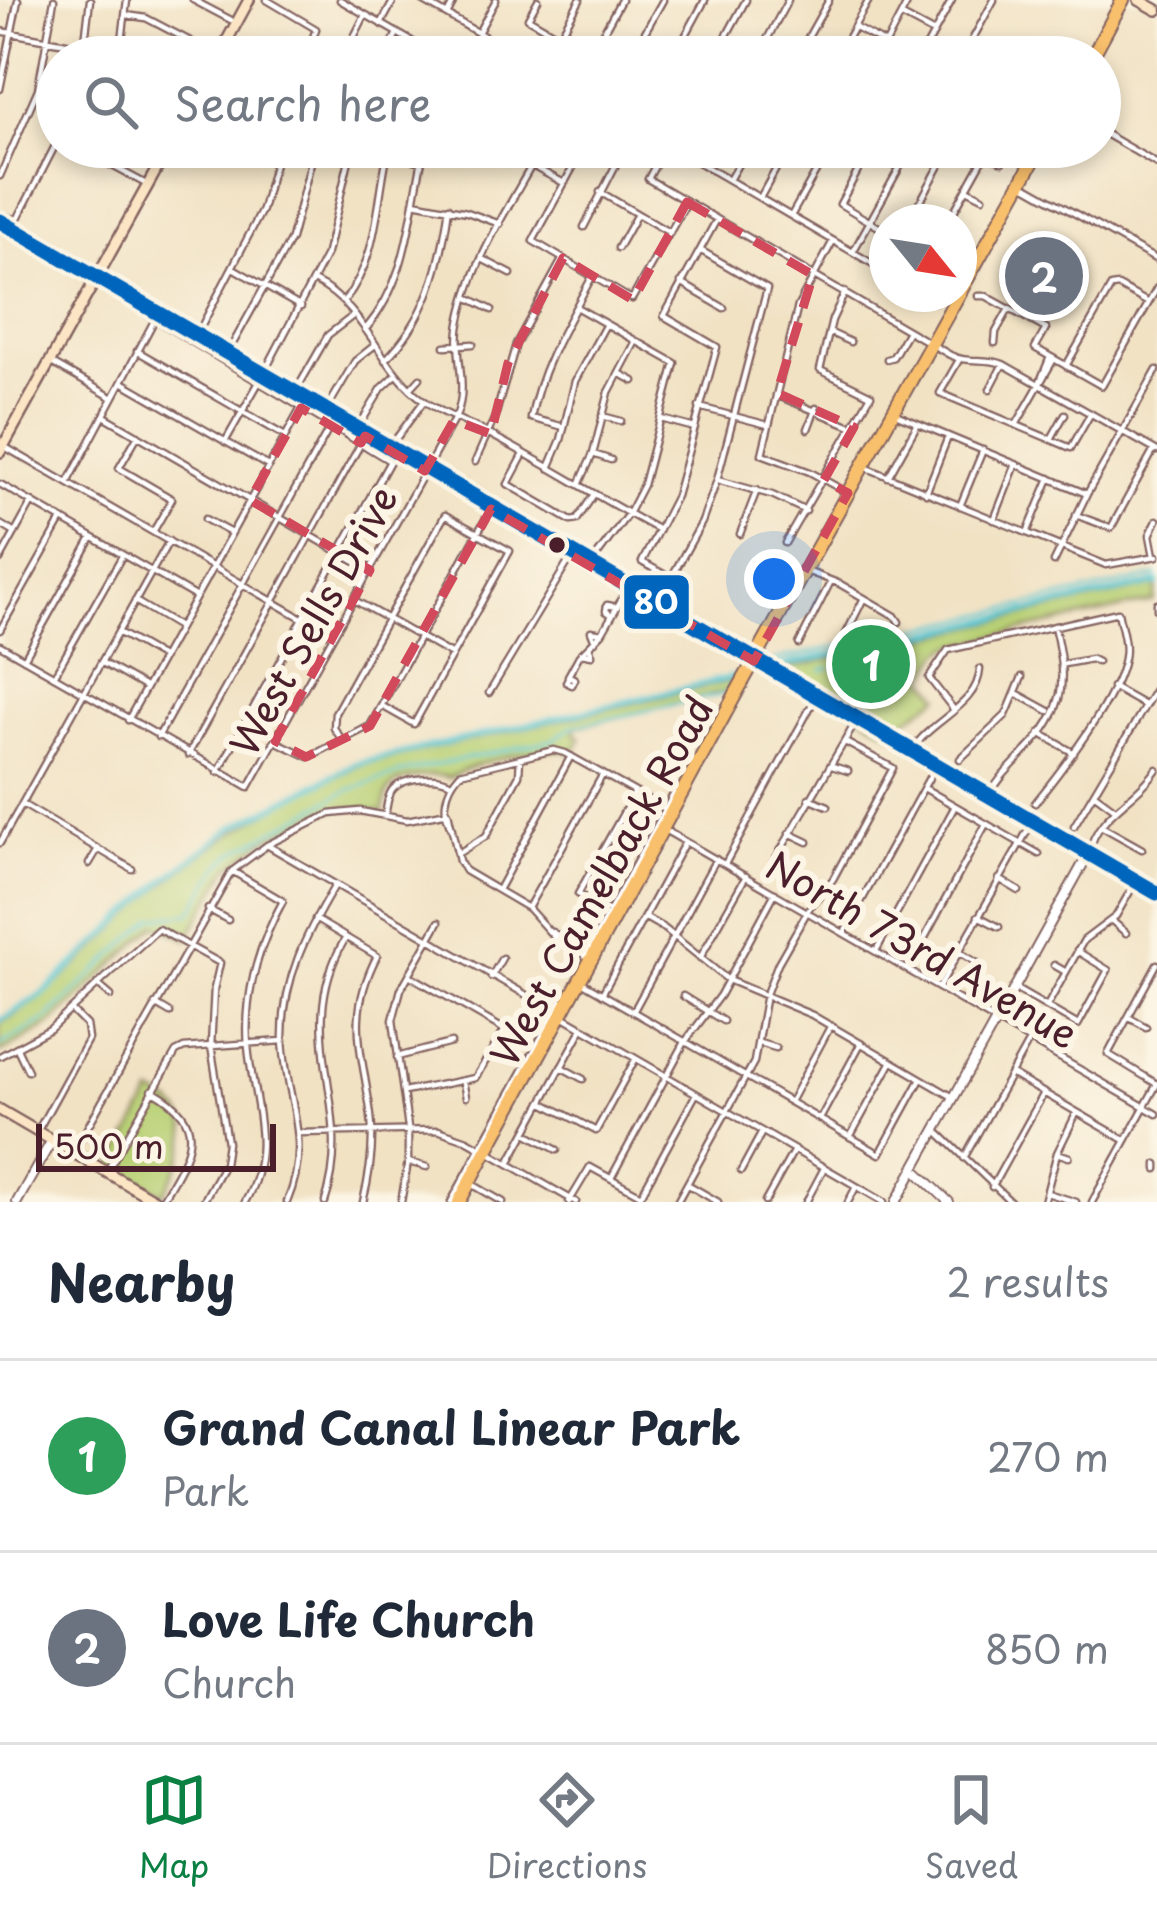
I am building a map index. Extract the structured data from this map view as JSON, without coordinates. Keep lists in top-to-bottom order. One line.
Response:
{"streets":{"main road":["West Camelback Road"],"street":["West Sells Drive","North 73rd Avenue"]},"crossings":[["West Camelback Road","North 73rd Avenue"]],"lines":["transit line 80"],"scale_bar":"500 m","north":"bottom right","page":{"search":"Search here","pins":["2","1"],"scale":"500 m","heading":["Nearby","2 results"],"list":[{"mark":"1","name":"Grand Canal Linear Park","note":"Park","value":"270 m"},{"mark":"2","name":"Love Life Church","note":"Church","value":"850 m"}],"nav":["Map","Directions","Saved"]}}
